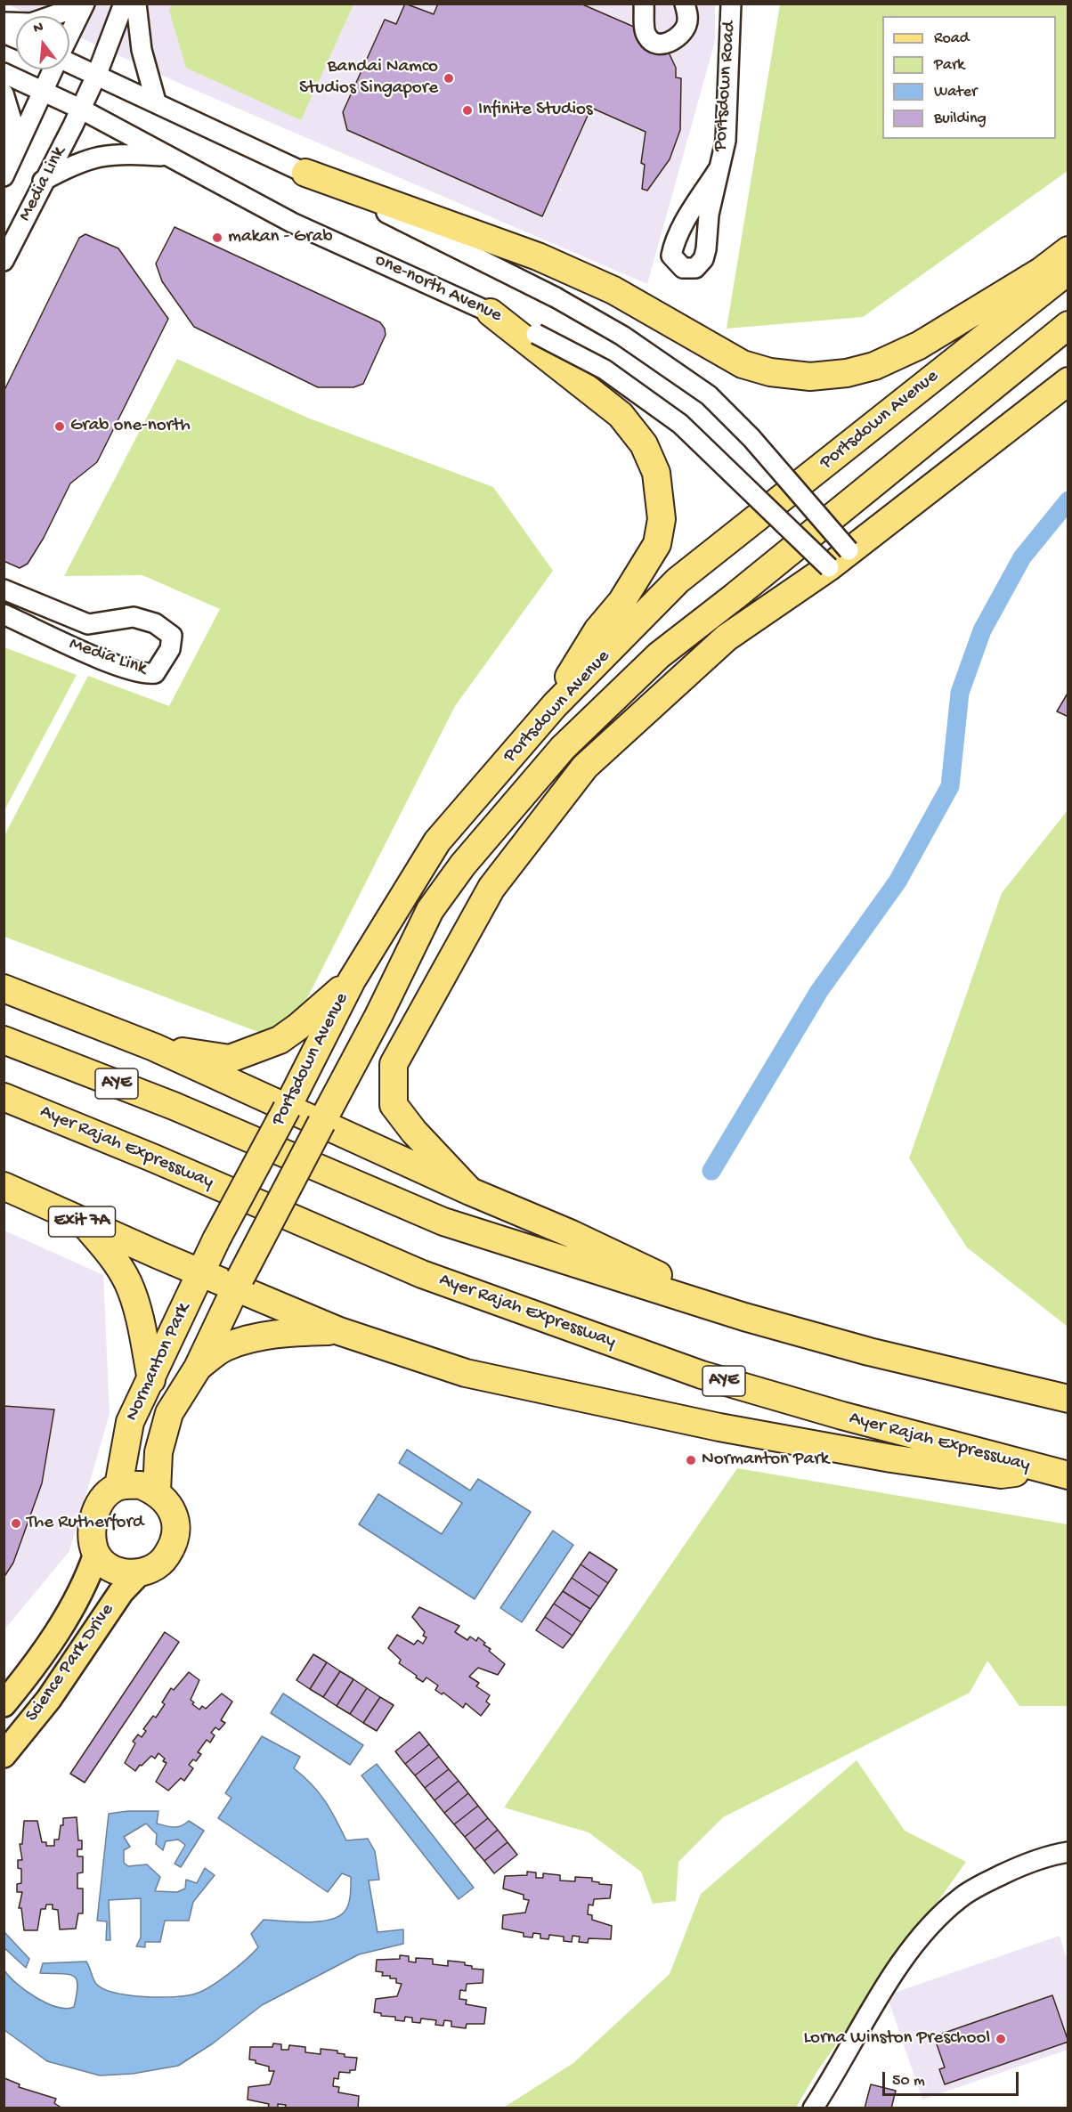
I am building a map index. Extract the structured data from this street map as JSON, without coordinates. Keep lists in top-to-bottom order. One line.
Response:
{"streets":{"highway":["Portsdown Avenue","AYE","Ayer Rajah Expressway","Exit 7A","Normanton Park"],"main road":["Science Park Drive"],"street":["Portsdown Road","Media Link","one-north Avenue"]},"crossings":[["Media Link","one-north Avenue"],["Portsdown Avenue","Exit 7A"],["Portsdown Avenue","Normanton Park"],["Exit 7A","Normanton Park"],["Normanton Park","Science Park Drive"]],"places":["Bandai Namco Studios Singapore","Infinite Studios","makan - Grab","Grab one-north","Normanton Park","The Rutherford","Lorna Winston Preschool"],"legend":["Road","Park","Water","Building"],"scale_bar":"50 m","north":"top"}
